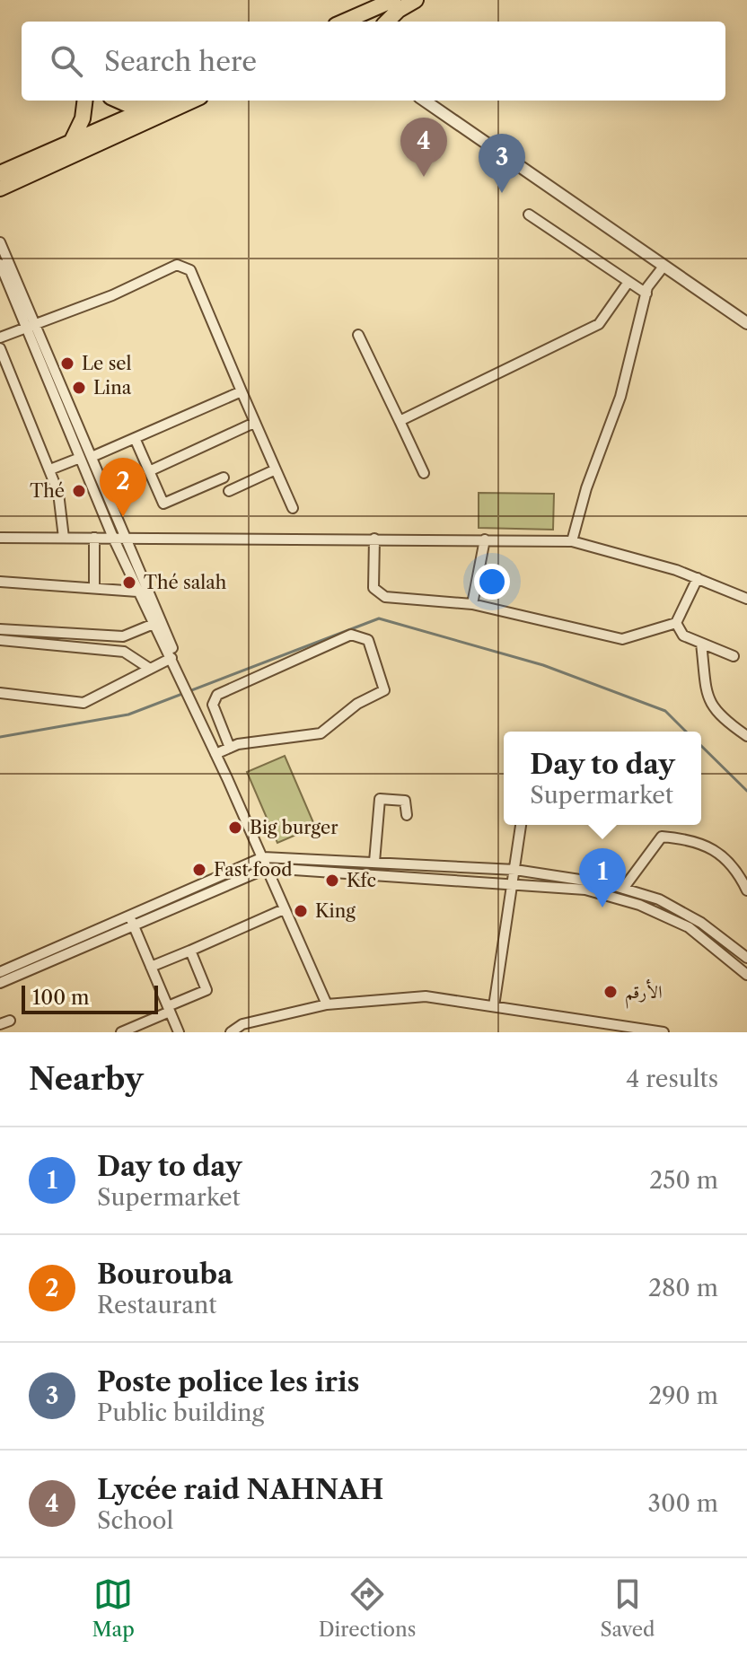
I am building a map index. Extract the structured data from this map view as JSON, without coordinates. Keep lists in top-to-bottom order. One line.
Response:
{"places":["Le sel","Lina","Thé","Thé salah","Big burger","Fast food","Kfc","King","الأرقم"],"scale_bar":"100 m","page":{"search":"Search here","pins":["4","3","2","1"],"popup":["Day to day","Supermarket"],"scale":"100 m","heading":["Nearby","4 results"],"list":[{"mark":"1","name":"Day to day","note":"Supermarket","value":"250 m"},{"mark":"2","name":"Bourouba","note":"Restaurant","value":"280 m"},{"mark":"3","name":"Poste police les iris","note":"Public building","value":"290 m"},{"mark":"4","name":"Lycée raid NAHNAH","note":"School","value":"300 m"}],"nav":["Map","Directions","Saved"]}}
